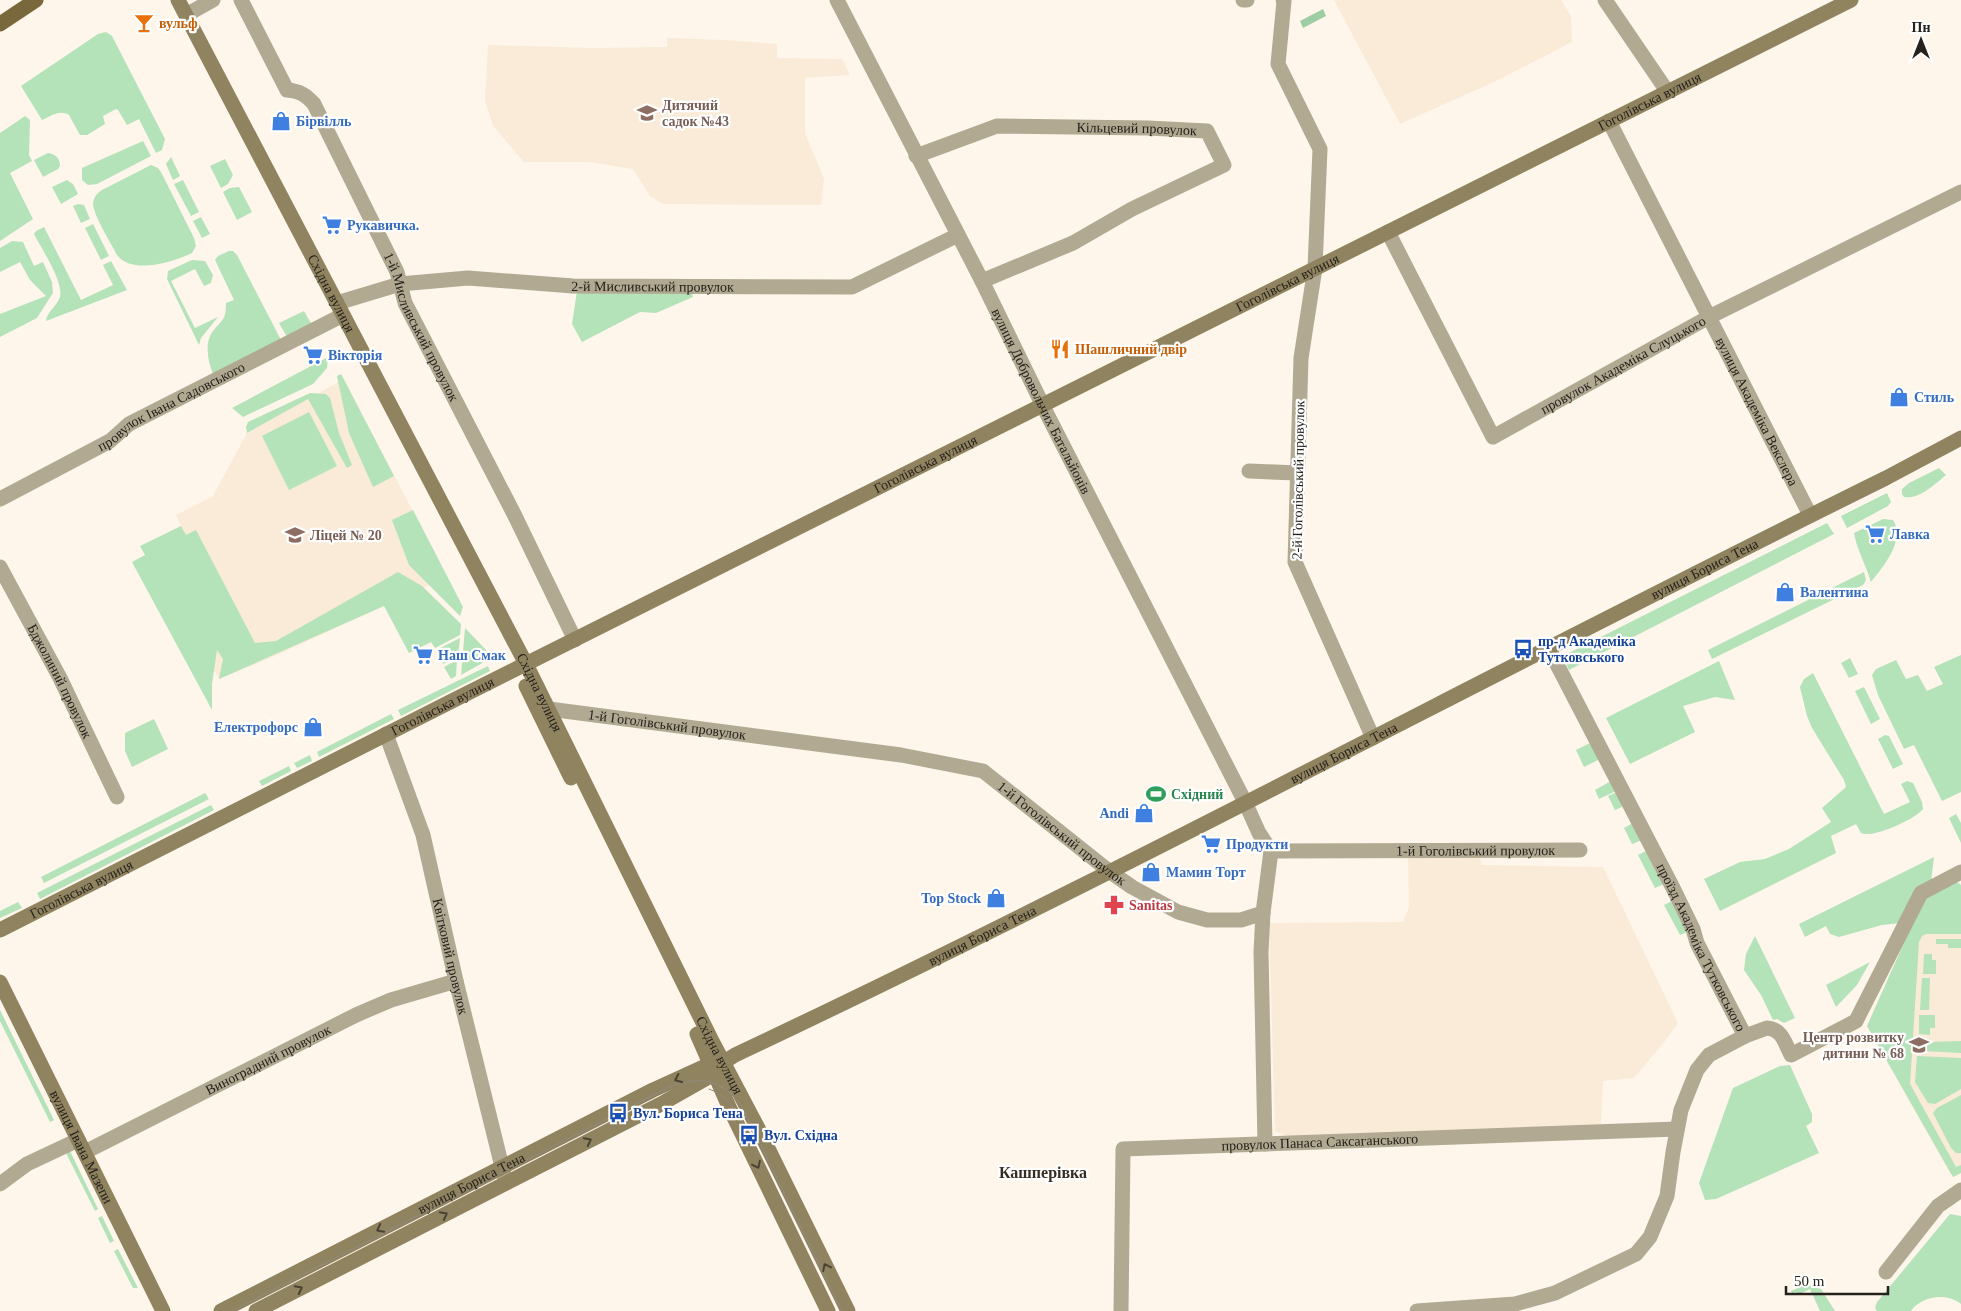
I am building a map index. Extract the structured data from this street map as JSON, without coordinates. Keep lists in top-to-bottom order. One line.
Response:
{"streets":{"street":["Гоголівська вулиця","Кільцевий провулок","2-й Мисливський провулок","Східна вулиця","1-й Мисливський провулок","провулок Академіка Слуцького","вулиця Добровольчих Батальйонів","провулок Івана Садовського","вулиця Академіка Векслера","2-й Гоголівський провулок","вулиця Бориса Тена","Бджолиний провулок","1-й Гоголівський провулок","проїзд Академіка Тутковського","Квітковий провулок","Виноградний провулок","провулок Панаса Саксаганського","вулиця Івана Мазепи"]},"crossings":[["Гоголівська вулиця","Східна вулиця"],["Гоголівська вулиця","1-й Мисливський провулок"],["Гоголівська вулиця","провулок Академіка Слуцького"],["Гоголівська вулиця","вулиця Добровольчих Батальйонів"],["Гоголівська вулиця","вулиця Академіка Векслера"],["Гоголівська вулиця","2-й Гоголівський провулок"],["Гоголівська вулиця","Квітковий провулок"],["Кільцевий провулок","вулиця Добровольчих Батальйонів"],["2-й Мисливський провулок","Східна вулиця"],["2-й Мисливський провулок","1-й Мисливський провулок"],["2-й Мисливський провулок","вулиця Добровольчих Батальйонів"],["2-й Мисливський провулок","провулок Івана Садовського"],["Східна вулиця","провулок Івана Садовського"],["Східна вулиця","вулиця Бориса Тена"],["Східна вулиця","1-й Гоголівський провулок"],["провулок Академіка Слуцького","вулиця Академіка Векслера"],["вулиця Добровольчих Батальйонів","вулиця Бориса Тена"],["вулиця Добровольчих Батальйонів","1-й Гоголівський провулок"],["вулиця Академіка Векслера","вулиця Бориса Тена"],["2-й Гоголівський провулок","вулиця Бориса Тена"],["вулиця Бориса Тена","1-й Гоголівський провулок"],["вулиця Бориса Тена","проїзд Академіка Тутковського"],["вулиця Бориса Тена","Квітковий провулок"],["Квітковий провулок","Виноградний провулок"],["Виноградний провулок","вулиця Івана Мазепи"]],"districts":["Кашперівка"],"places":{"bar":["вульф"],"school or university":["Дитячий садок №43","Ліцей № 20","Центр розвитку дитини № 68"],"shop":["Бірвілль","Стиль","Валентина","Електрофорс","Andi","Мамин Торт","Top Stock"],"supermarket":["Рукавичка.","Вікторія","Лавка","Наш Смак","Продукти"],"restaurant":["Шашличний двір"],"bus stop":["пр-д Академіка Тутковського","Вул. Бориса Тена","Вул. Східна"],"sports":["Східний"],"pharmacy":["Sanitas"]},"scale_bar":"50 m","north":"top"}
